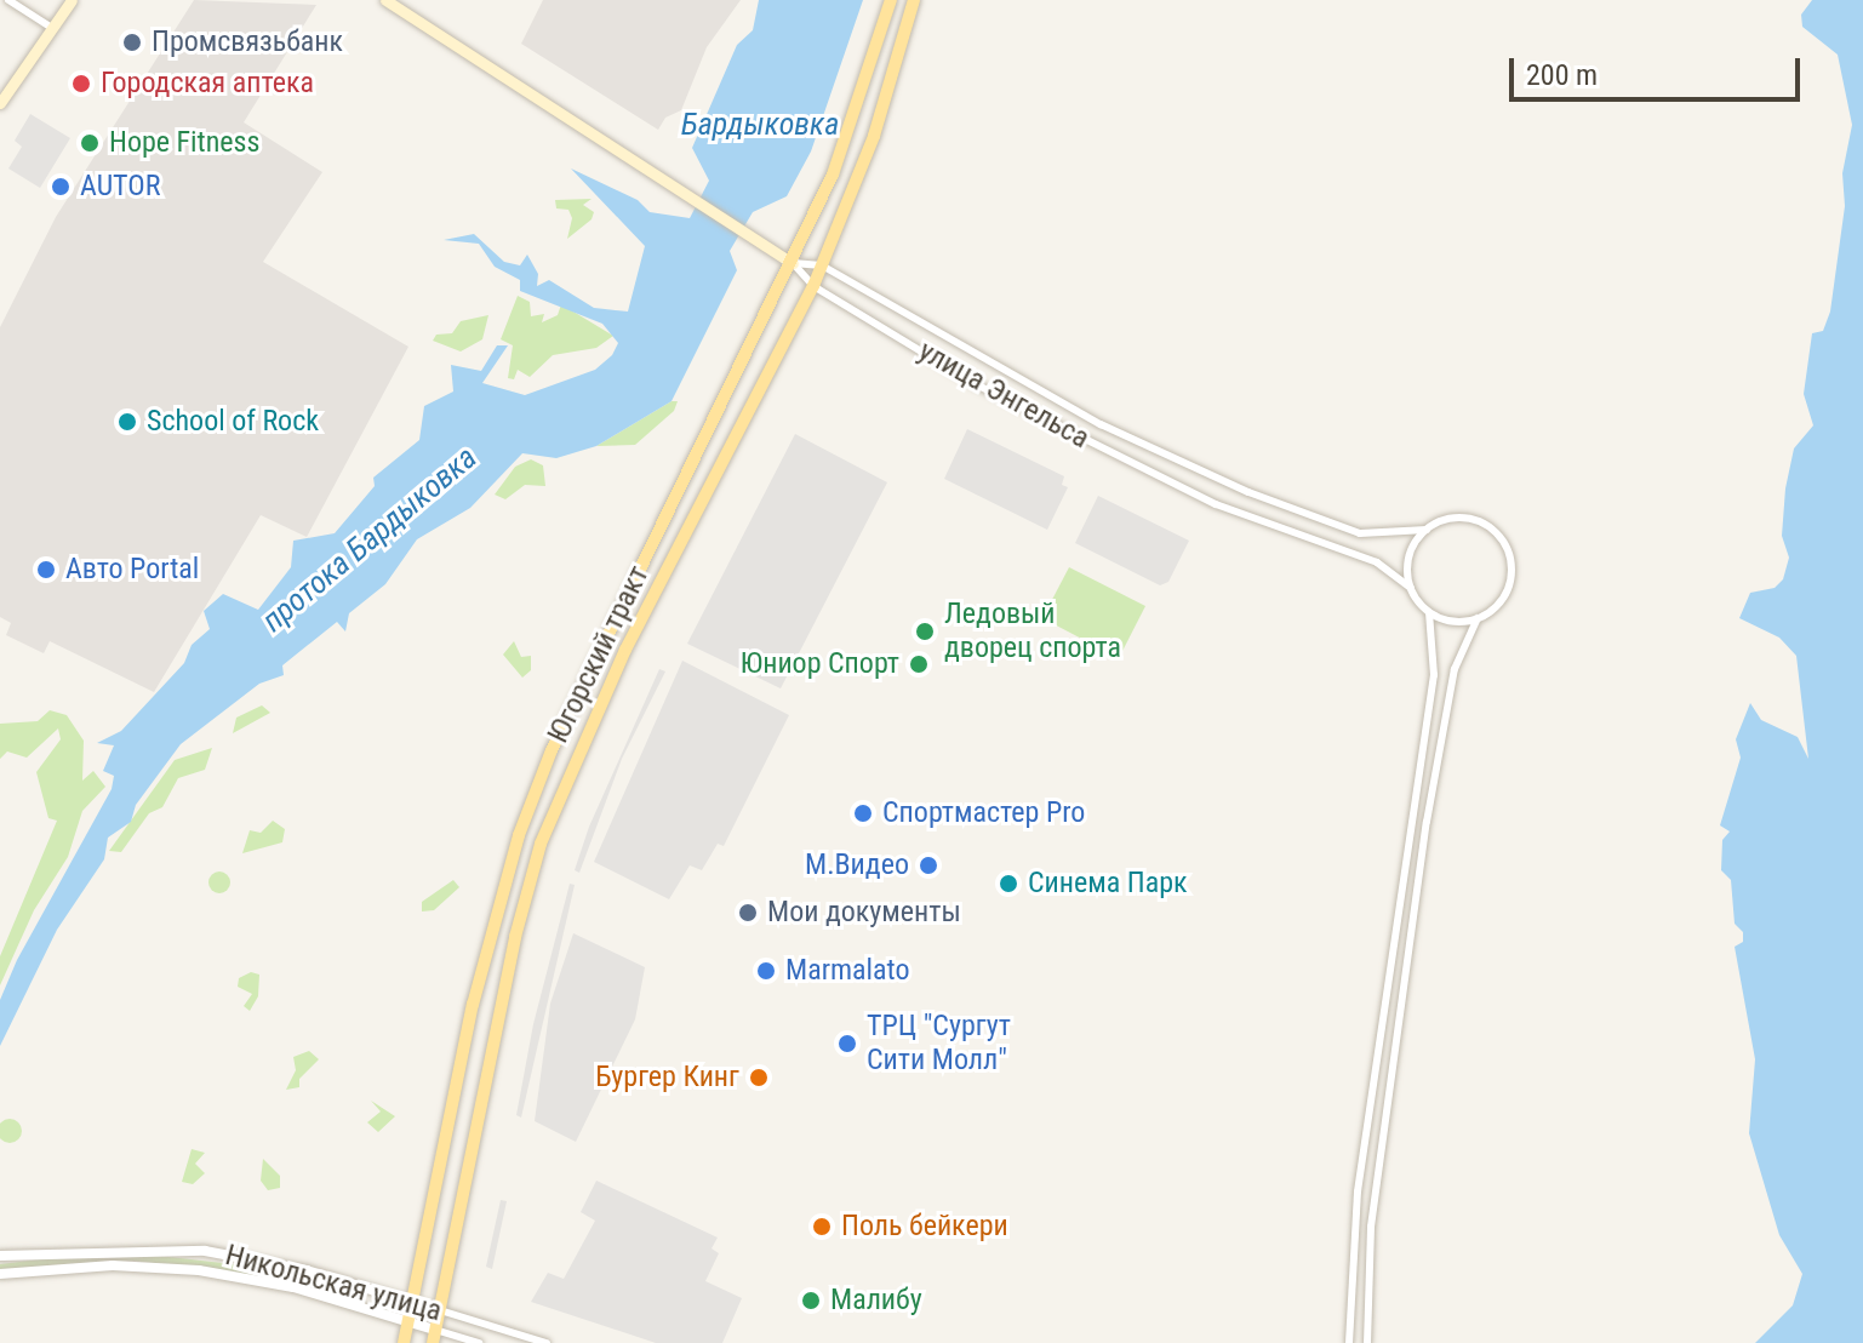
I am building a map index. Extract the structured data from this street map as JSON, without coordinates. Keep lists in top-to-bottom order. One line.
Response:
{"streets":{"main road":["улица Энгельса","Югорский тракт"],"street":["Никольская улица"]},"crossings":[["улица Энгельса","Югорский тракт"],["Югорский тракт","Никольская улица"]],"water":["Бардыковка","протока Бардыковка"],"places":["Промсвязьбанк","Городская аптека","Hope Fitness","AUTOR","School of Rock","Авто Portal","Ледовый дворец спорта","Юниор Спорт","Спортмастер Pro","М.Видео","Синема Парк","Мои документы","Marmalato","ТРЦ \"Сургут Сити Молл\"","Бургер Кинг","Поль бейкери","Малибу"],"scale_bar":"200 m"}
